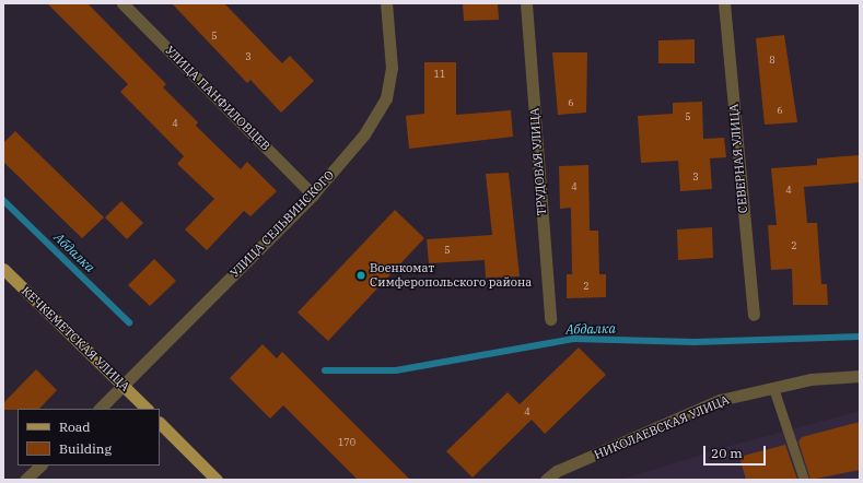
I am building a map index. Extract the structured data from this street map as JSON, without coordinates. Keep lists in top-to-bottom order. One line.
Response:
{"streets":{"main road":["КЕЧКЕМЕТСКАЯ УЛИЦА"],"street":["УЛИЦА ПАНФИЛОВЦЕВ","СЕВЕРНАЯ УЛИЦА","ТРУДОВАЯ УЛИЦА","УЛИЦА СЕЛЬВИНСКОГО","НИКОЛАЕВСКАЯ УЛИЦА"]},"crossings":[["УЛИЦА ПАНФИЛОВЦЕВ","УЛИЦА СЕЛЬВИНСКОГО"],["УЛИЦА СЕЛЬВИНСКОГО","КЕЧКЕМЕТСКАЯ УЛИЦА"]],"water":["Абдалка"],"places":["Военкомат Симферопольского района"],"house_numbers":["5","3","8","11","6","6","5","4","3","4","4","2","5","2","4","170"],"legend":["Road","Building"],"scale_bar":"20 m"}
